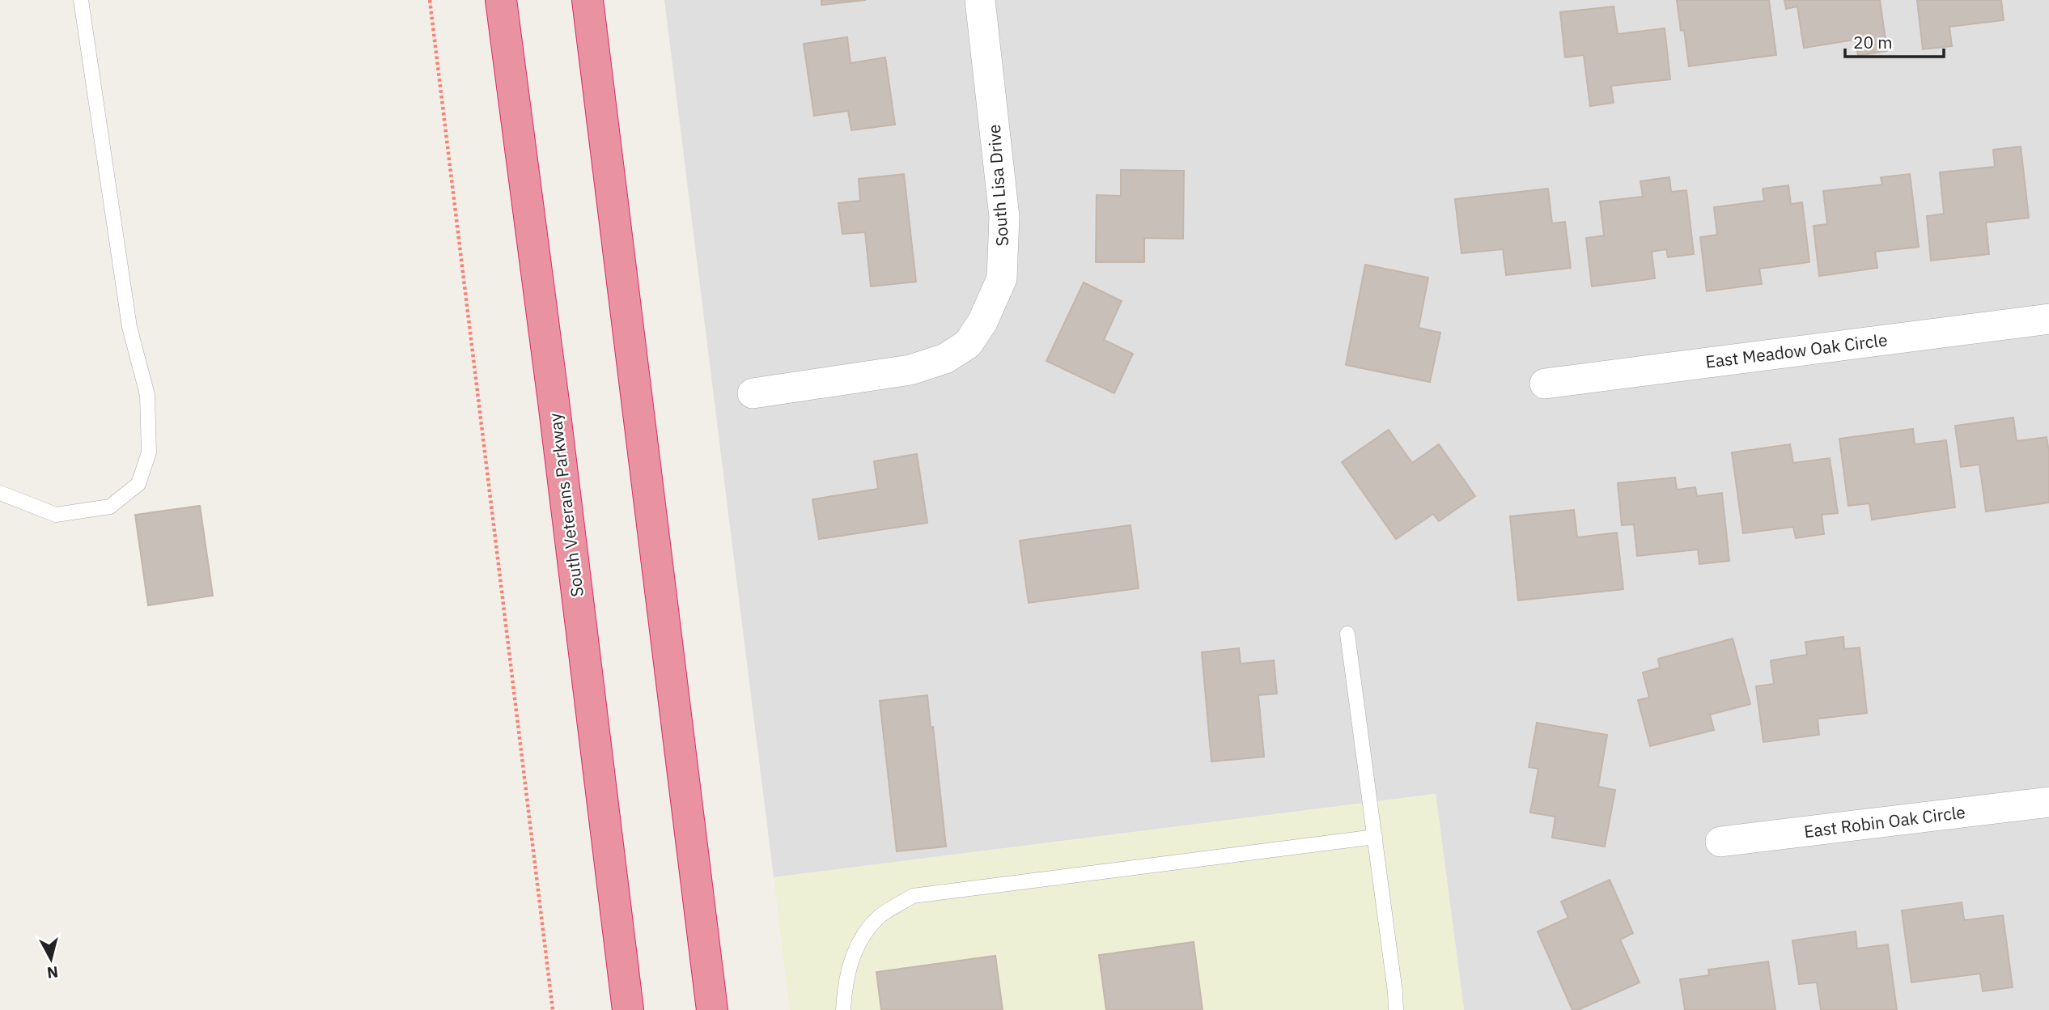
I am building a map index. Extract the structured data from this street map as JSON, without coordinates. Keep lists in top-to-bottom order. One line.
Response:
{"streets":{"highway":["South Veterans Parkway"],"street":["South Lisa Drive","East Meadow Oak Circle","East Robin Oak Circle"]},"scale_bar":"20 m","north":"bottom"}
